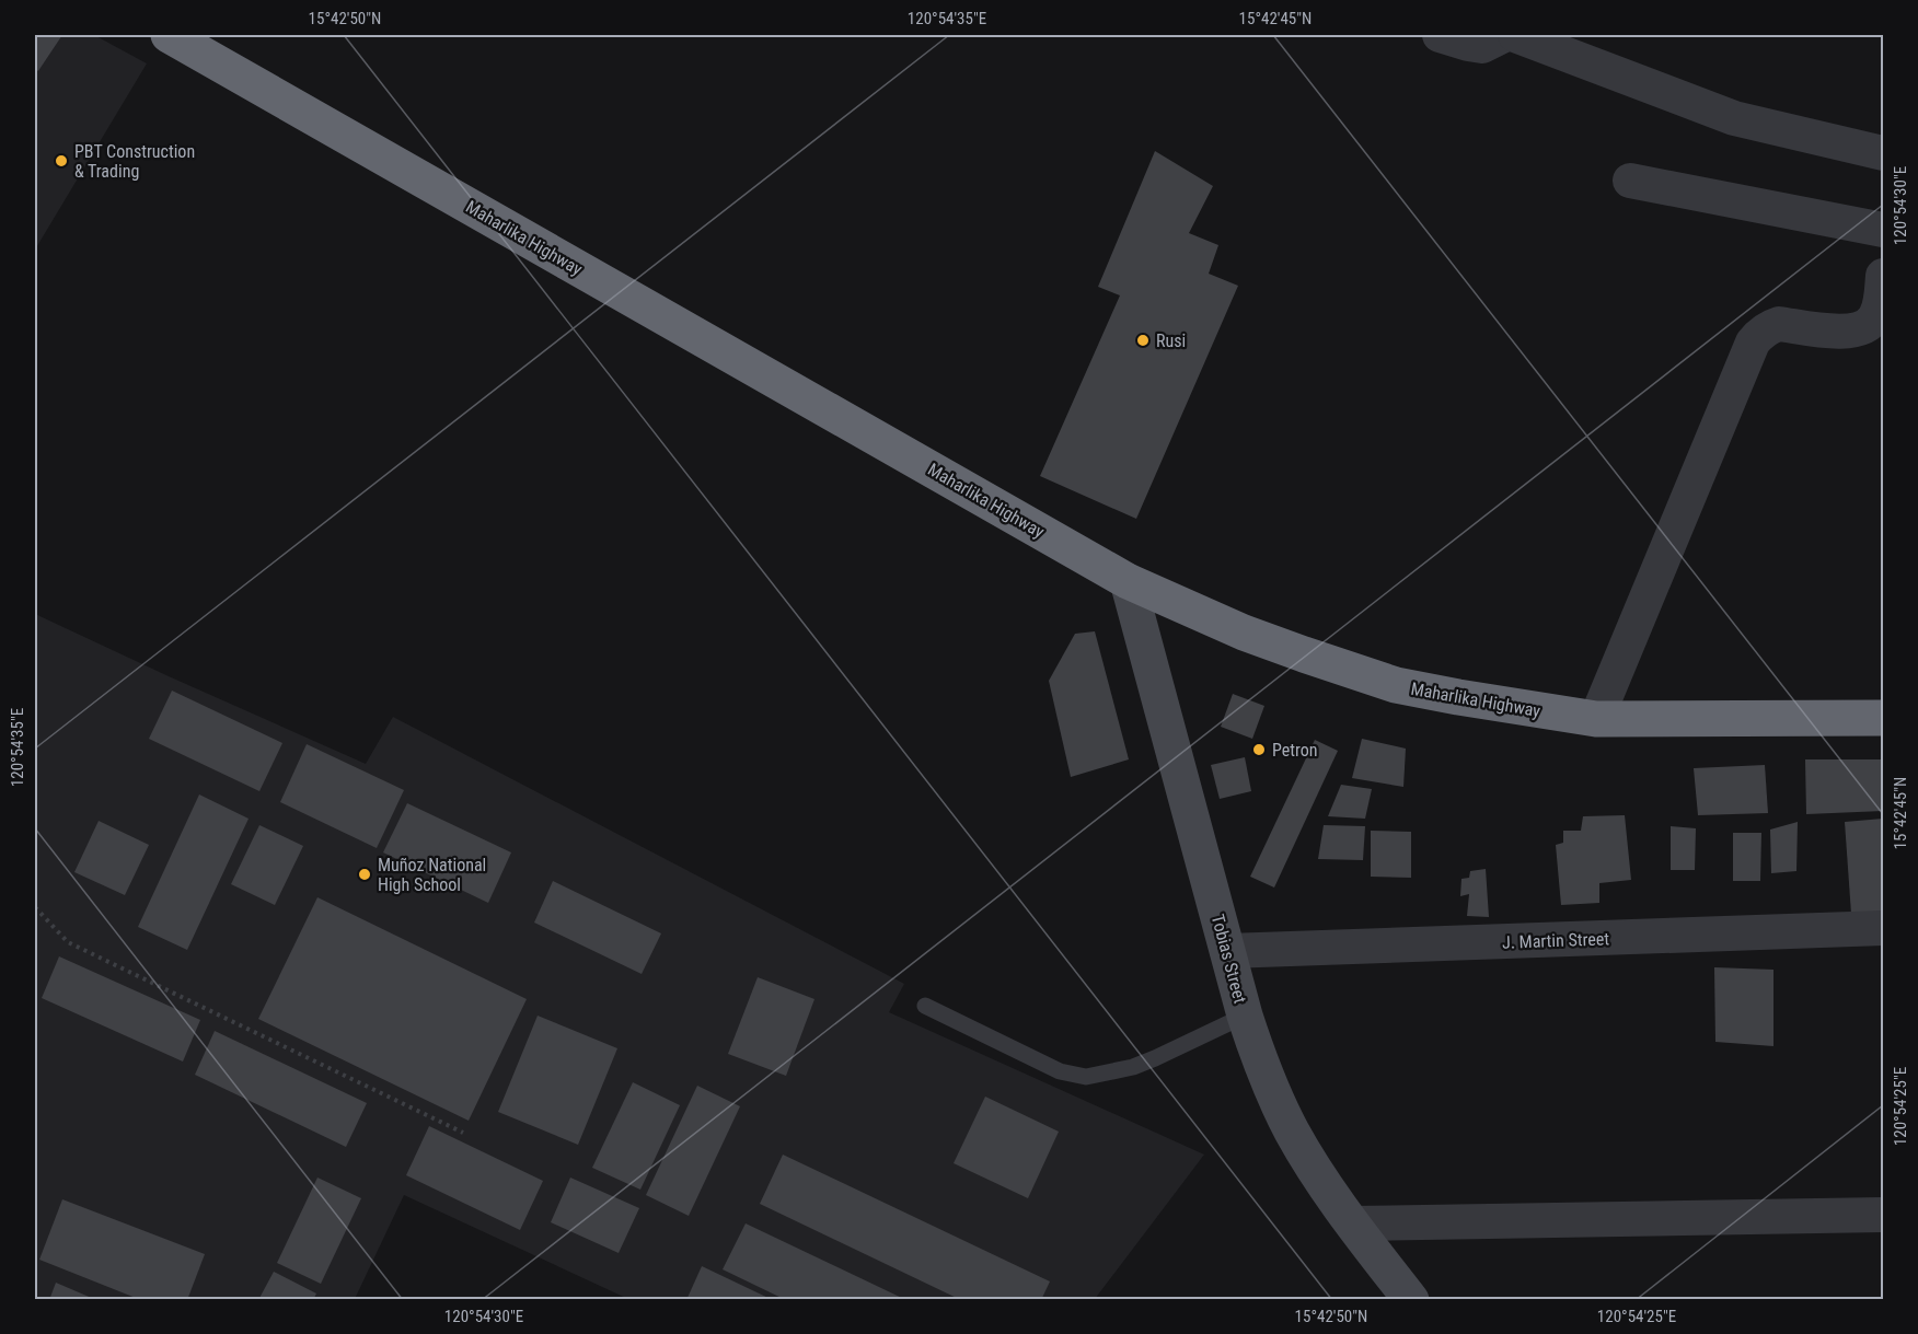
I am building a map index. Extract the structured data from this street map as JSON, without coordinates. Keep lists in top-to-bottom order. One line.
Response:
{"streets":{"highway":["Maharlika Highway"],"main road":["Tobias Street"],"street":["J. Martin Street"]},"crossings":[["Maharlika Highway","Tobias Street"],["J. Martin Street","Tobias Street"]],"places":["PBT Construction & Trading","Rusi","Petron","Muñoz National High School"],"coordinates":["15°42'50\"N","120°54'35\"E","15°42'45\"N","120°54'30\"E","120°54'25\"E"]}
